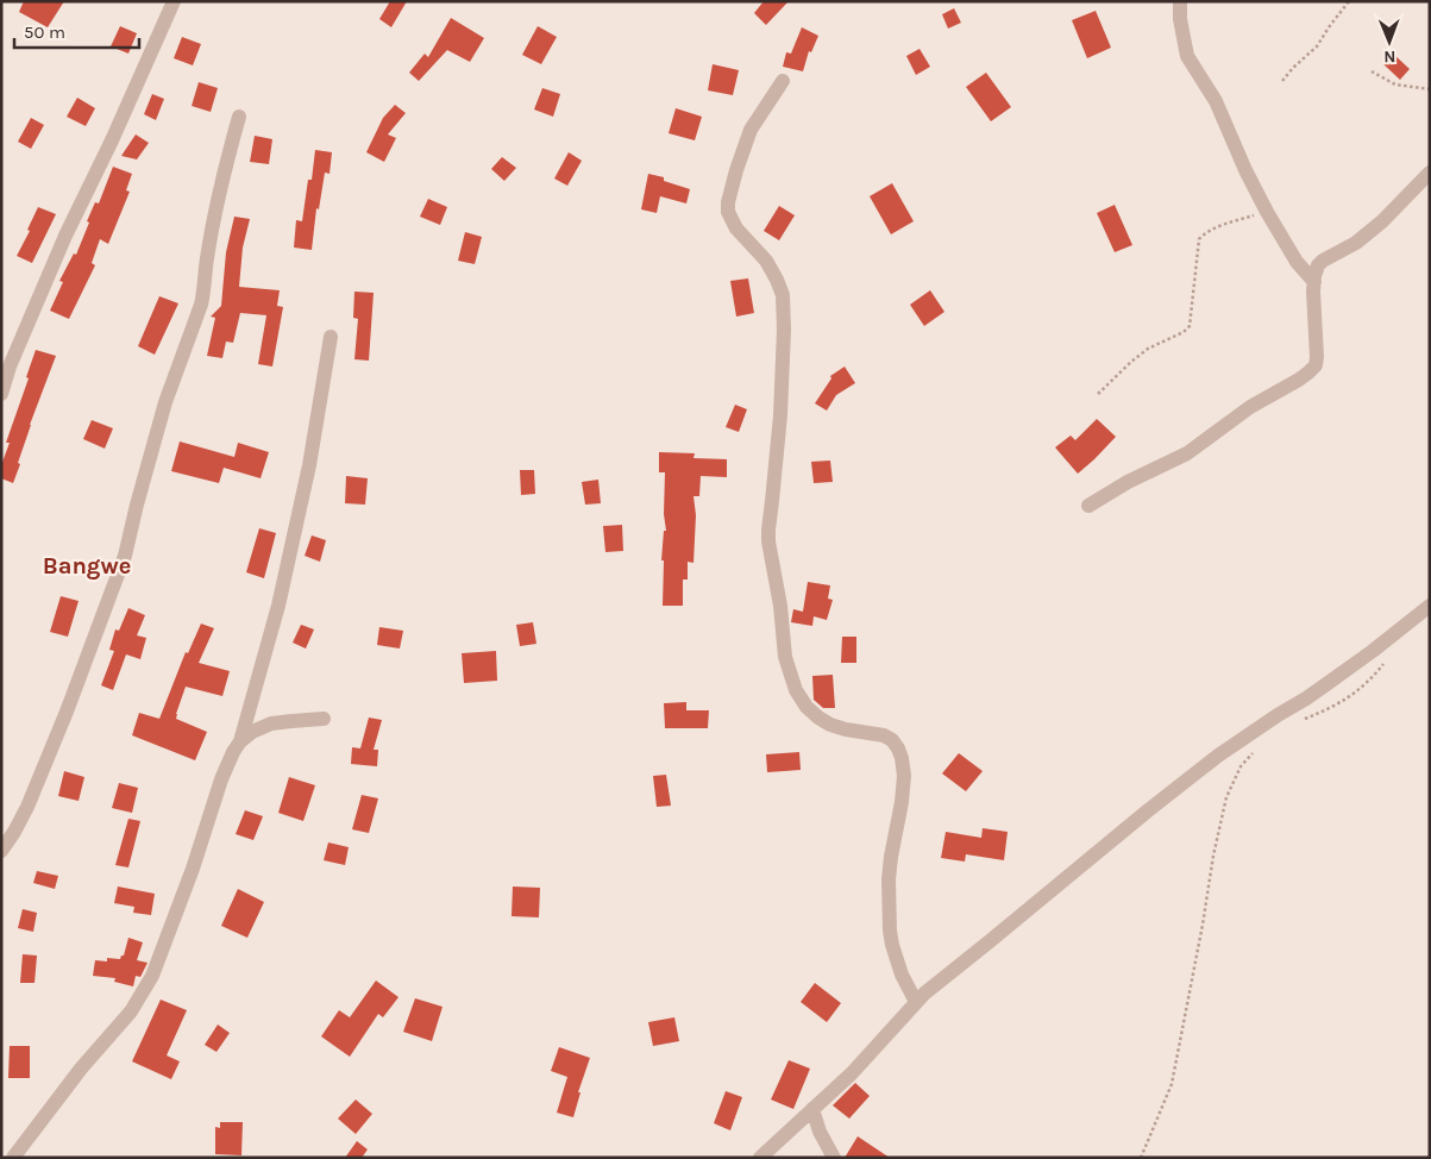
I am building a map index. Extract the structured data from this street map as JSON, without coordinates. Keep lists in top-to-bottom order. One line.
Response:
{"districts":["Bangwe"],"scale_bar":"50 m","north":"bottom"}
